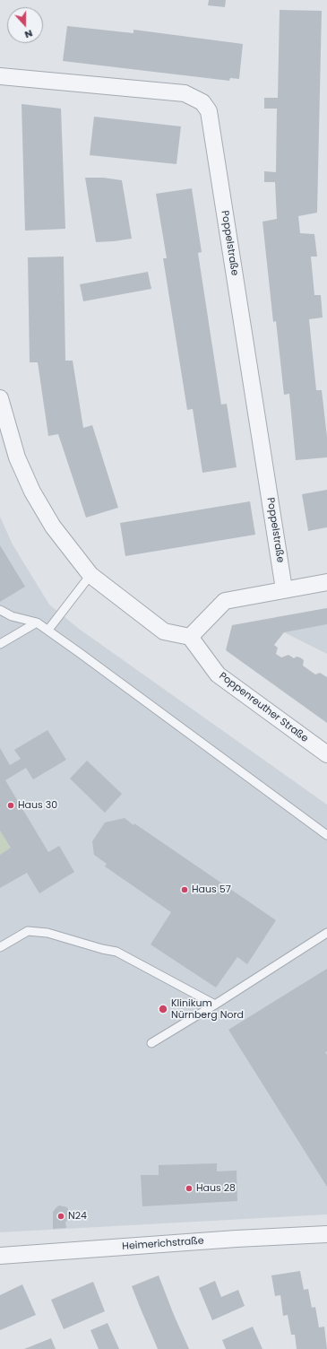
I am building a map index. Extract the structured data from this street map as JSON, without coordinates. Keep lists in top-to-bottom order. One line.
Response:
{"streets":{"street":["Poppelstraße","Poppenreuther Straße","Heimerichstraße"]},"places":["Haus 30","Haus 57","Klinikum Nürnberg Nord","Haus 28","N24"],"north":"bottom"}
